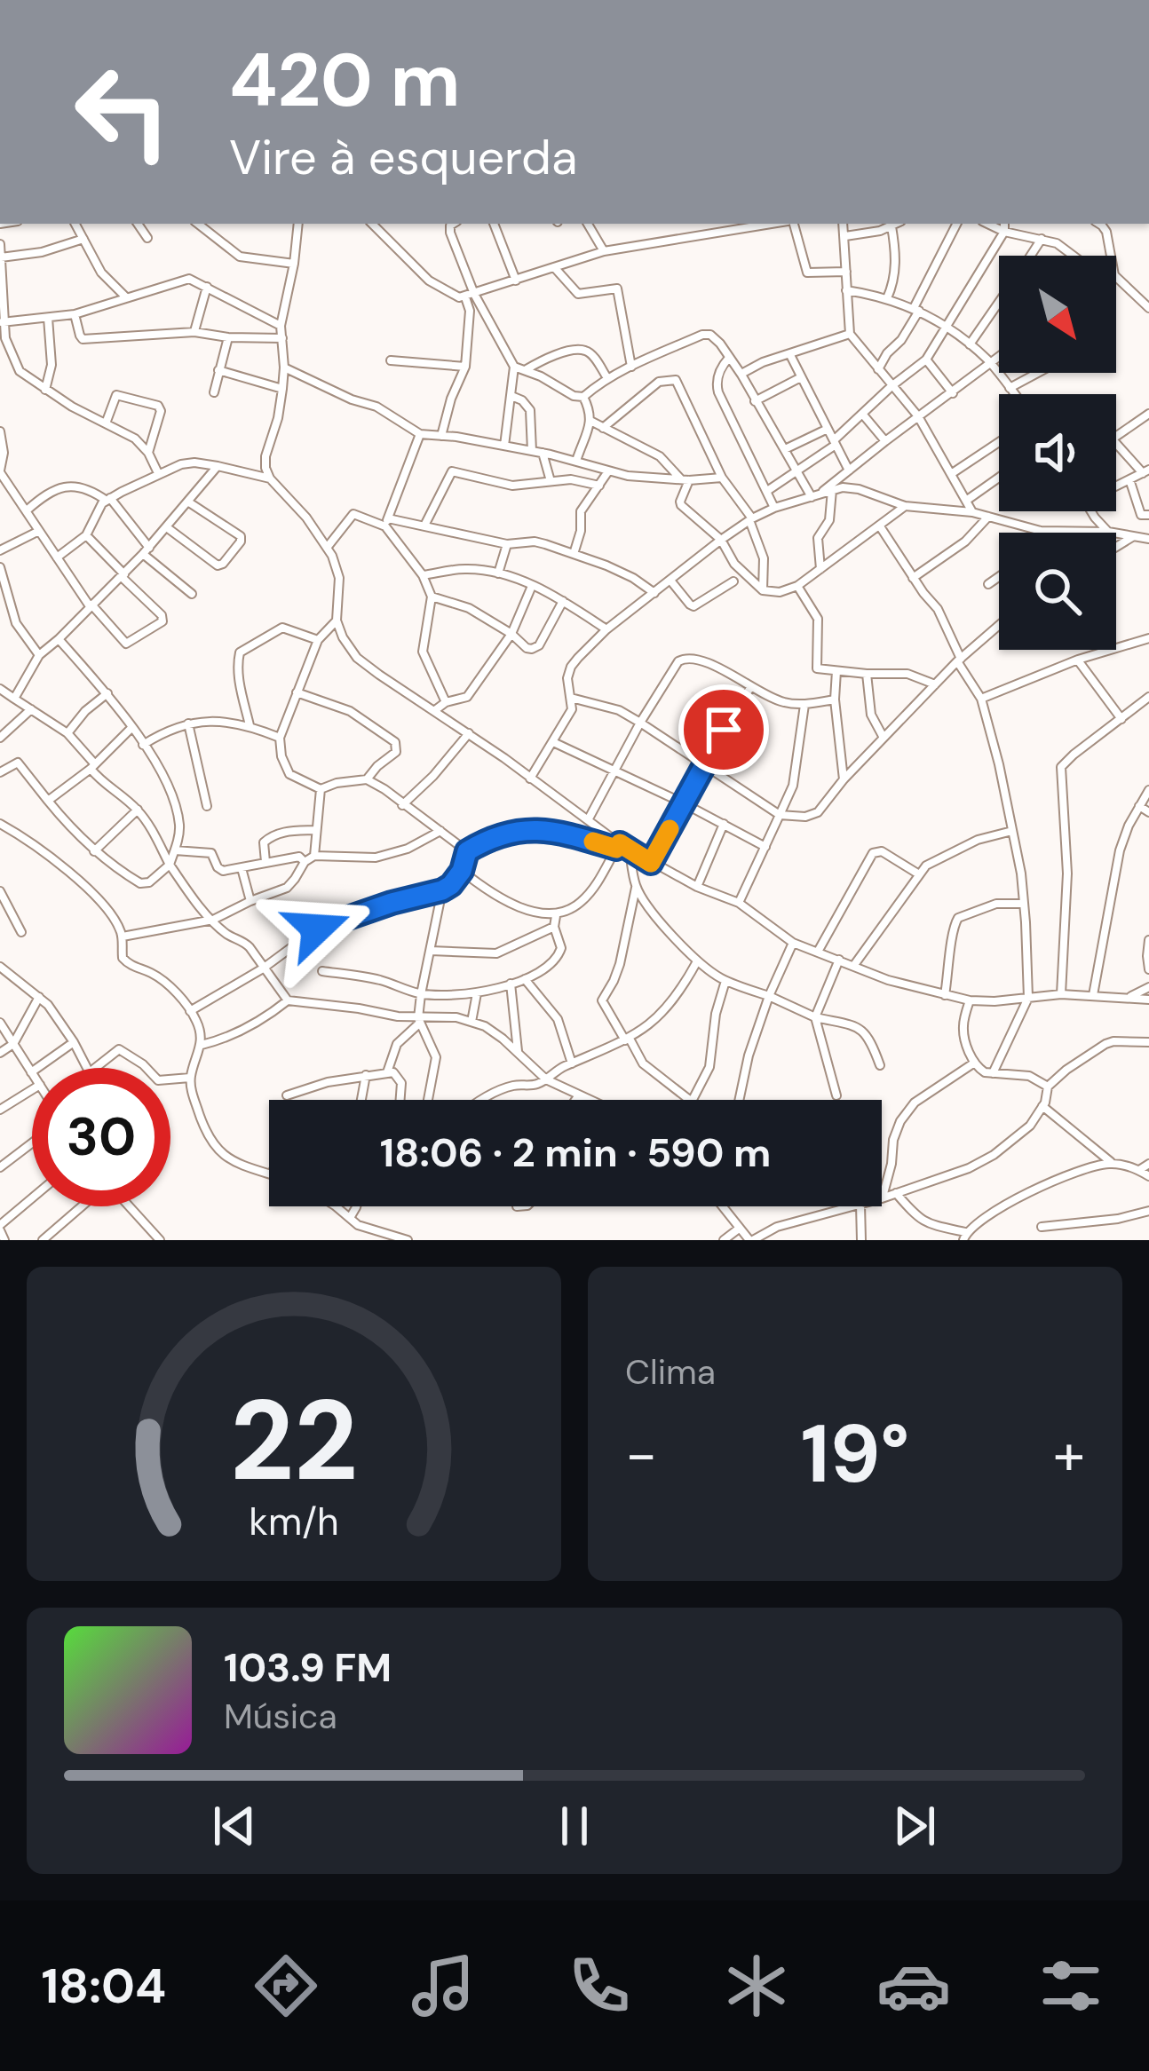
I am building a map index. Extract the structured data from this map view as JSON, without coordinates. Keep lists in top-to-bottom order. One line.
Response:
{"north":"bottom right","page":{"turn":["420 m","Vire à esquerda"],"limit":"30","trip":"18:06 · 2 min · 590 m","tile":"Clima","heat":["−","19°","+"],"song":["103.9 FM","Música"],"tabs":"18:04","gauge":["22","km/h"]}}
